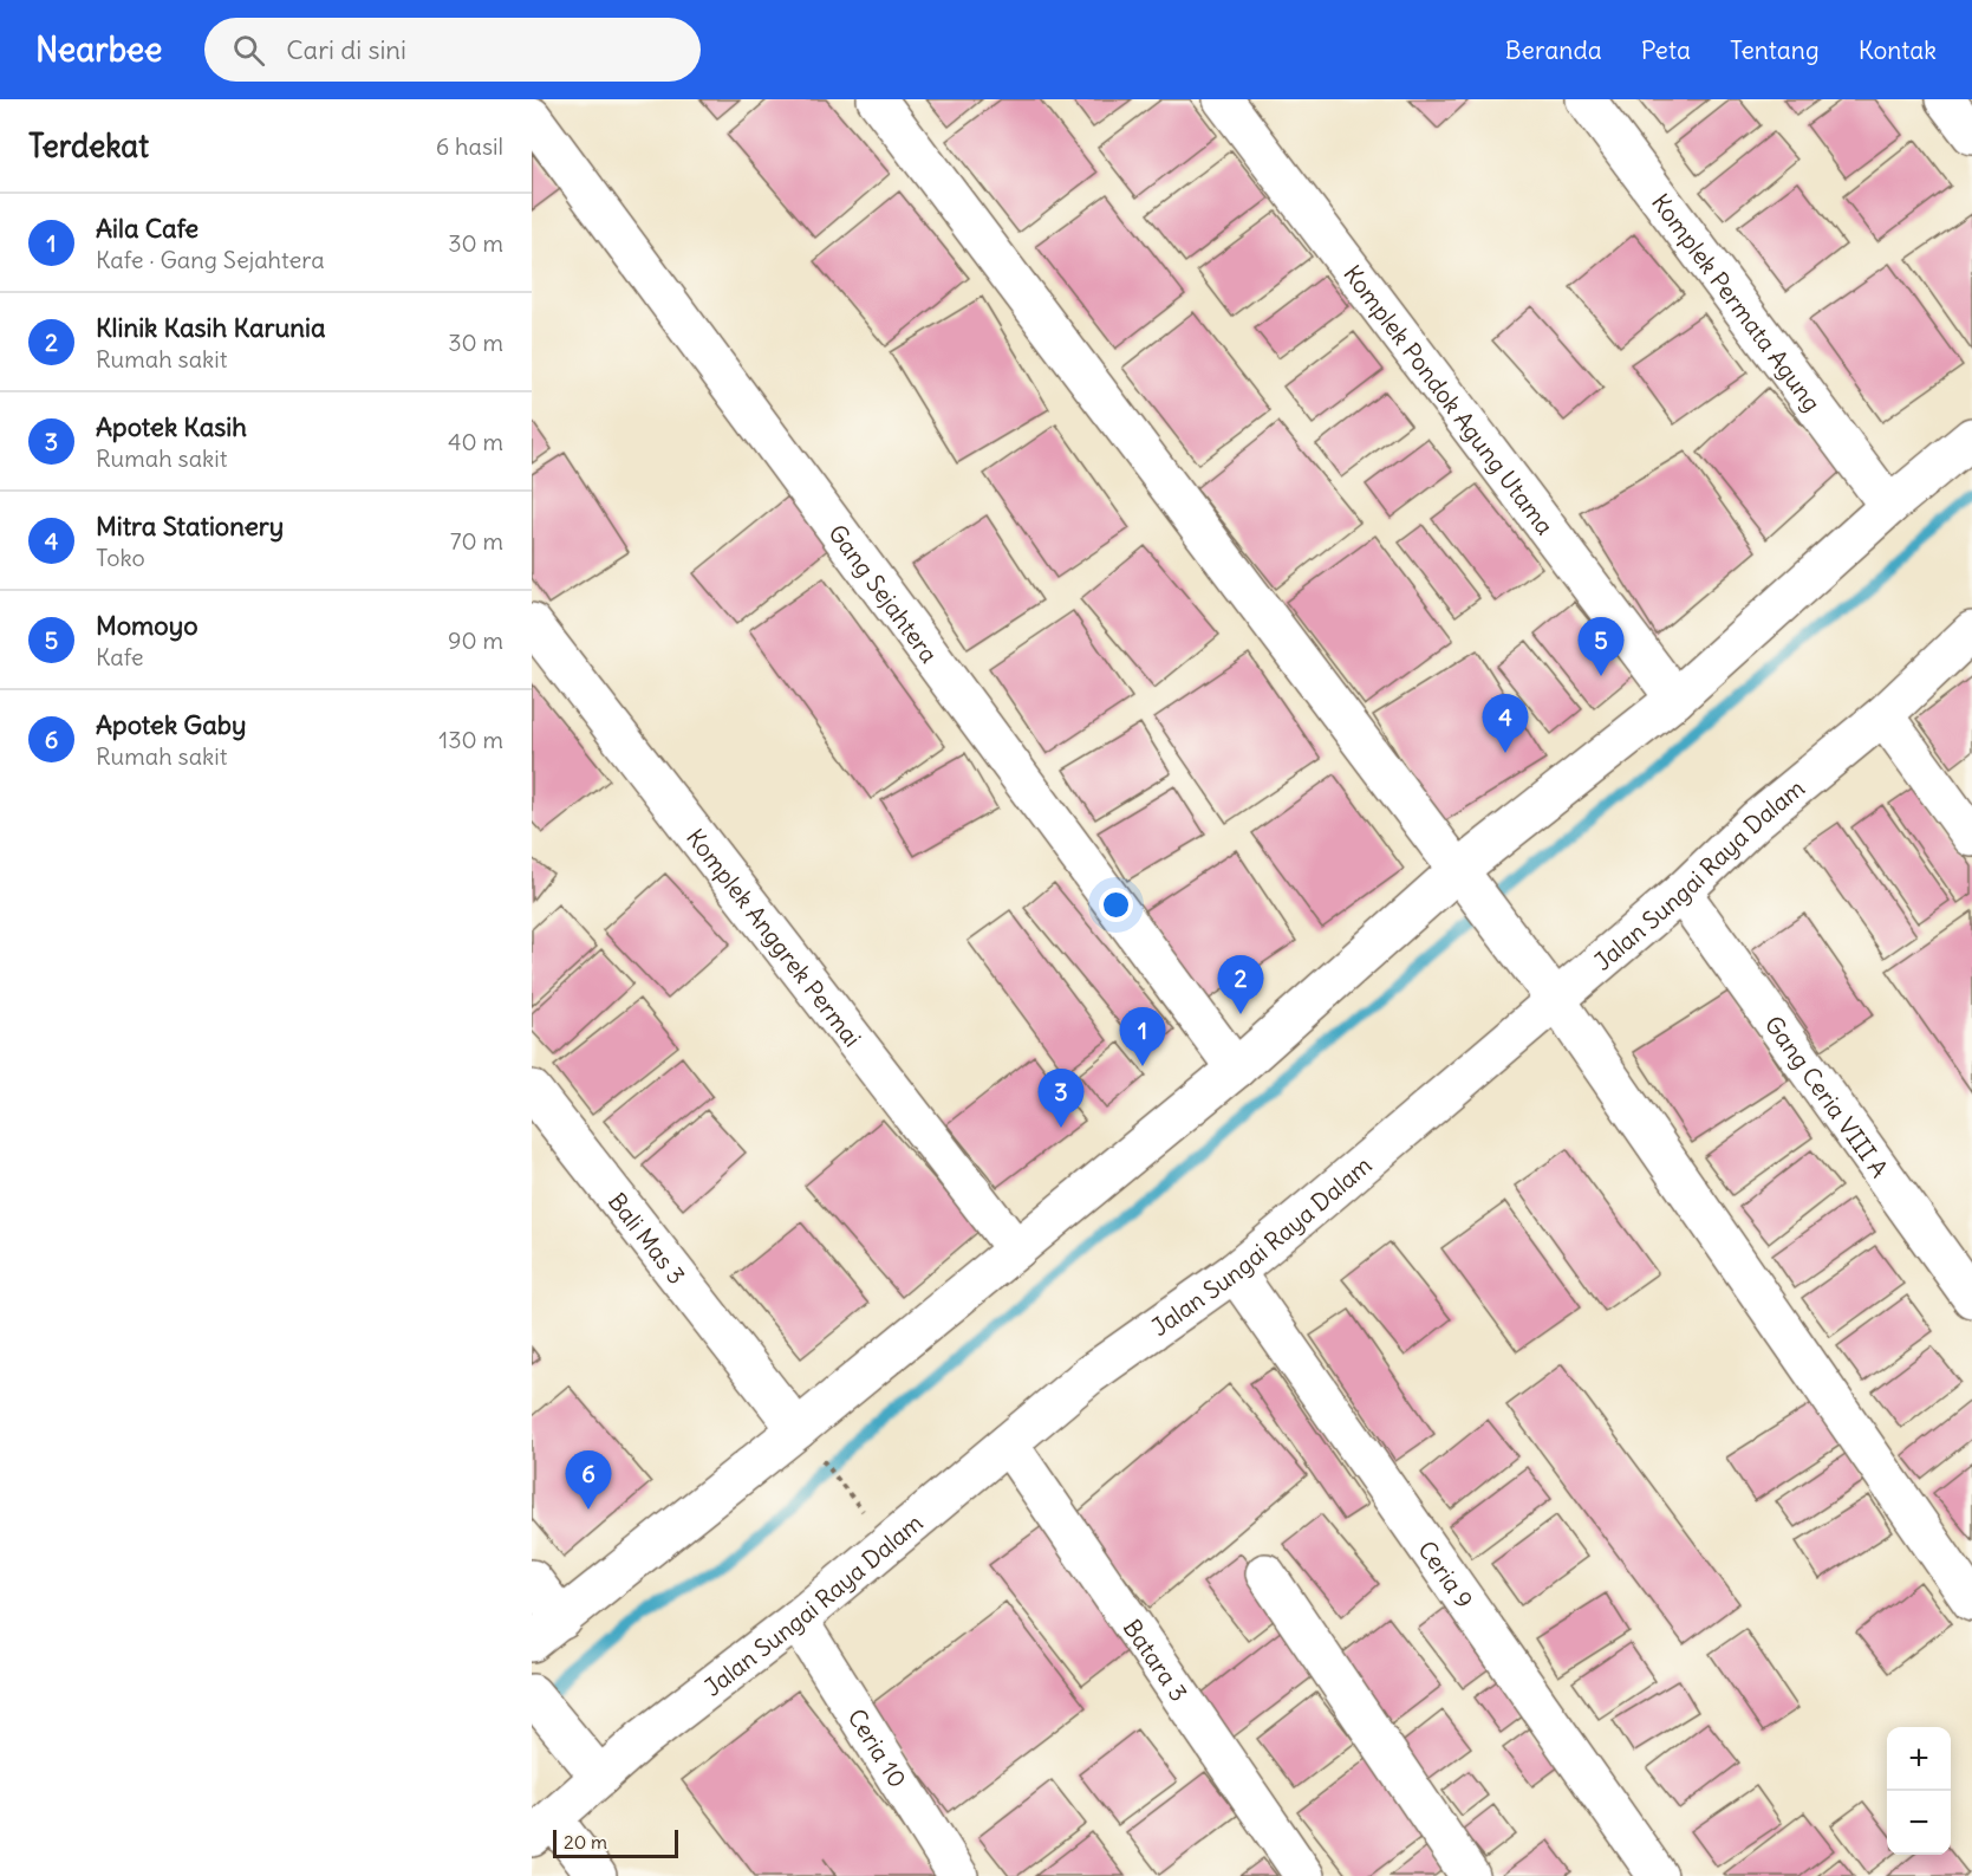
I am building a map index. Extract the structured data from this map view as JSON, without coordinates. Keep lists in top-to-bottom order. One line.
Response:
{"streets":{"street":["Komplek Permata Agung","Komplek Pondok Agung Utama","Gang Sejahtera","Jalan Sungai Raya Dalam","Komplek Anggrek Permai","Gang Ceria VIII A","Bali Mas 3","Ceria 9","Batara 3","Ceria 10"]},"crossings":[["Jalan Sungai Raya Dalam","Gang Ceria VIII A"],["Jalan Sungai Raya Dalam","Ceria 9"],["Jalan Sungai Raya Dalam","Batara 3"],["Jalan Sungai Raya Dalam","Ceria 10"]],"scale_bar":"20 m","page":{"header":"Nearbee","search":"Cari di sini","nav":["Beranda","Peta","Tentang","Kontak"],"heading":["Terdekat","6 hasil"],"list":[{"mark":"1","name":"Aila Cafe","note":"Kafe · Gang Sejahtera","value":"30 m"},{"mark":"2","name":"Klinik Kasih Karunia","note":"Rumah sakit","value":"30 m"},{"mark":"3","name":"Apotek Kasih","note":"Rumah sakit","value":"40 m"},{"mark":"4","name":"Mitra Stationery","note":"Toko","value":"70 m"},{"mark":"5","name":"Momoyo","note":"Kafe","value":"90 m"},{"mark":"6","name":"Apotek Gaby","note":"Rumah sakit","value":"130 m"}],"pins":["5","4","2","1","3","6"],"map_buttons":["+","−"],"scale":"20 m"}}
